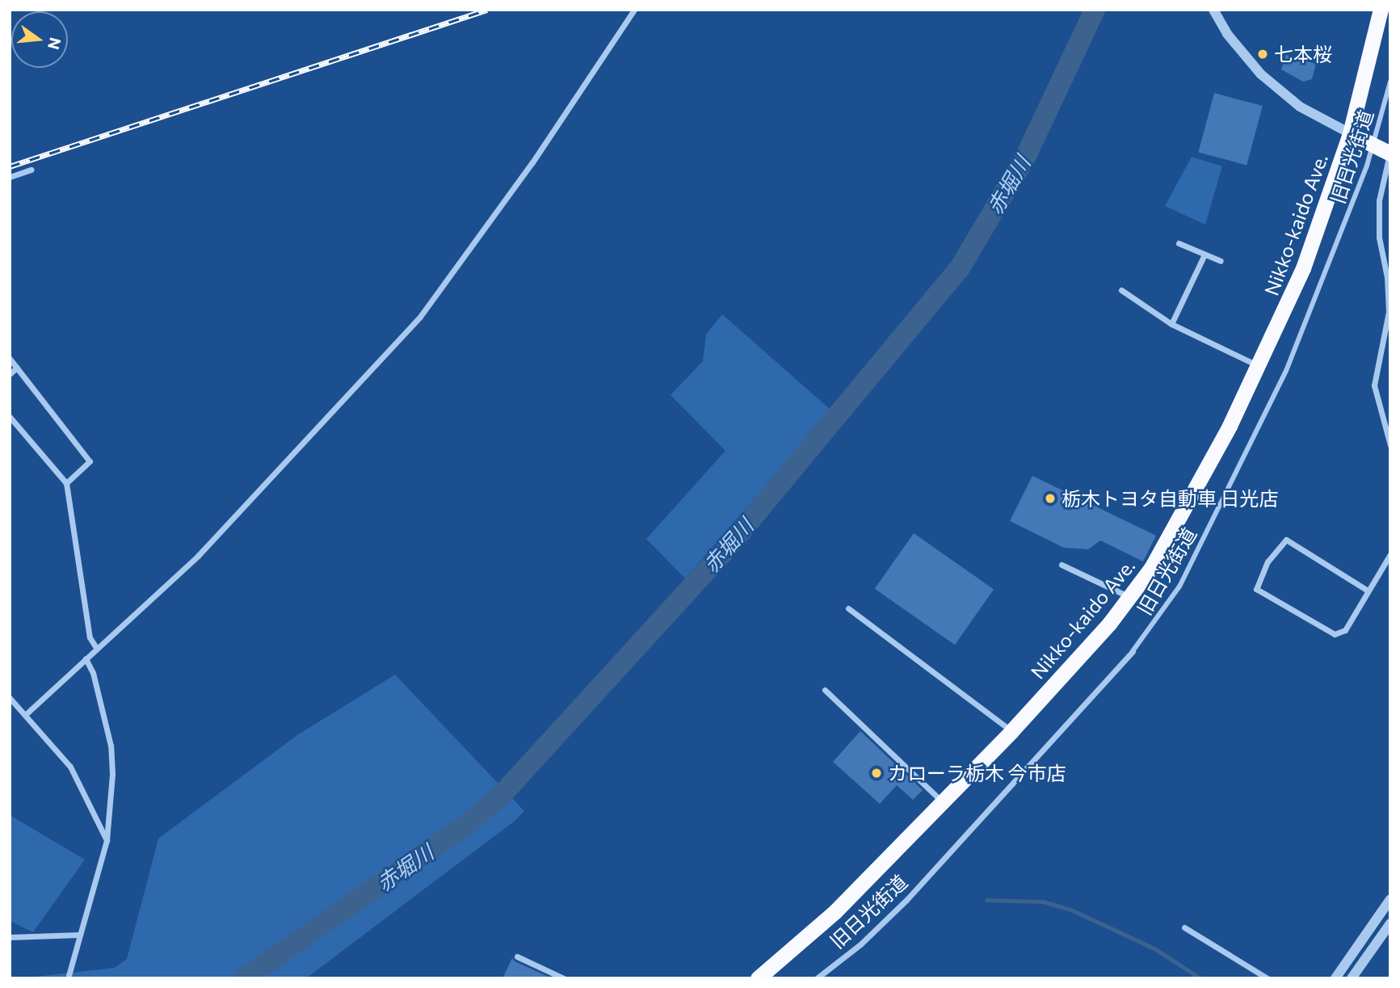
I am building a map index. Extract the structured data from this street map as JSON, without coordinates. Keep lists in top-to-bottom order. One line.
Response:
{"streets":{"highway":["Nikko-kaido Ave."],"street":["旧日光街道"]},"water":["赤堀川"],"places":["七本桜","栃木トヨタ自動車 日光店","カローラ栃木 今市店"],"north":"right"}
